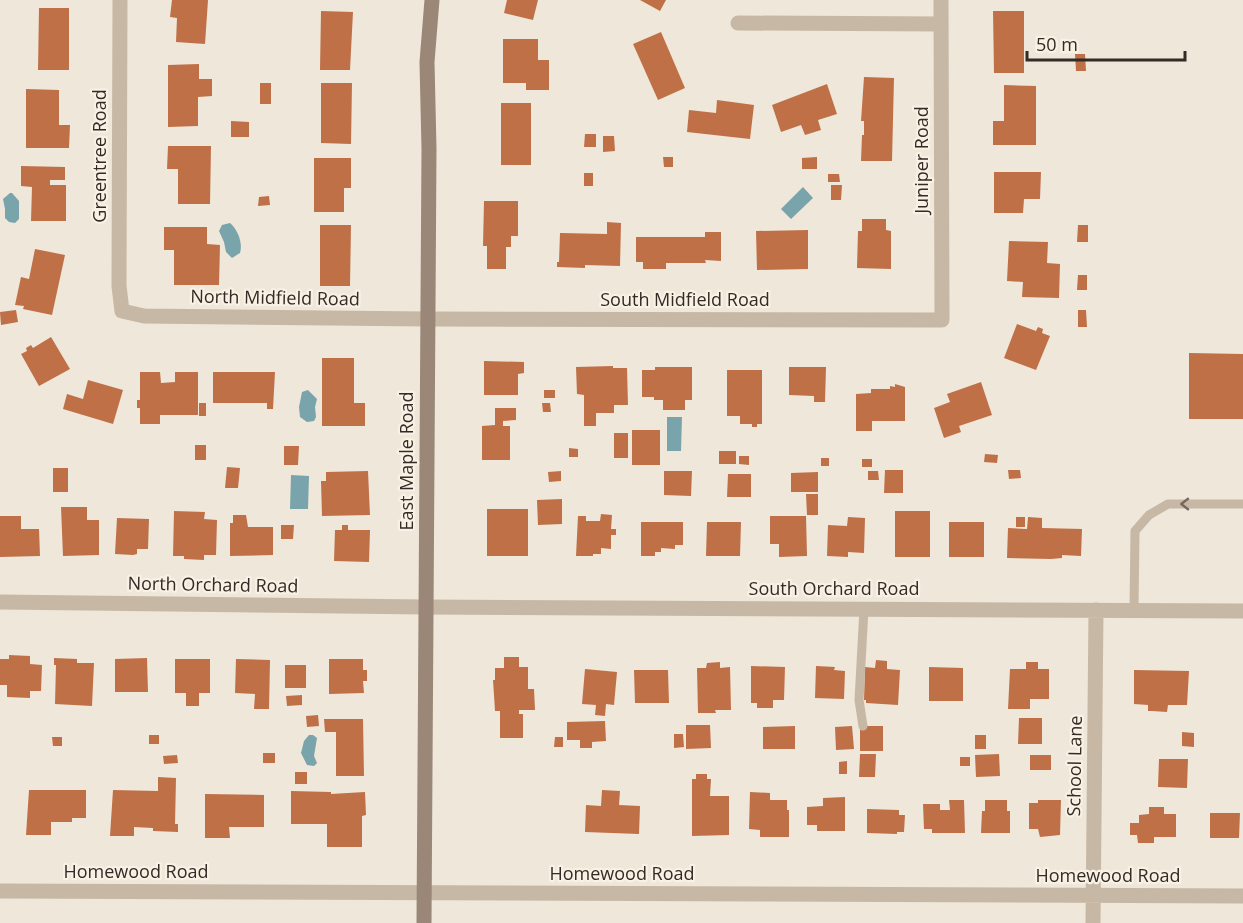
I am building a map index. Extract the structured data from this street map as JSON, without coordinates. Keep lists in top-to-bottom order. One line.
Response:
{"streets":{"main road":["East Maple Road"],"street":["Greentree Road","Juniper Road","North Midfield Road","South Midfield Road","North Orchard Road","South Orchard Road","School Lane","Homewood Road"]},"crossings":[["Greentree Road","North Midfield Road"],["Juniper Road","South Midfield Road"],["North Midfield Road","South Midfield Road"],["North Midfield Road","East Maple Road"],["South Midfield Road","East Maple Road"],["East Maple Road","North Orchard Road"],["East Maple Road","South Orchard Road"],["East Maple Road","Homewood Road"],["North Orchard Road","South Orchard Road"],["South Orchard Road","School Lane"],["School Lane","Homewood Road"]],"scale_bar":"50 m"}
